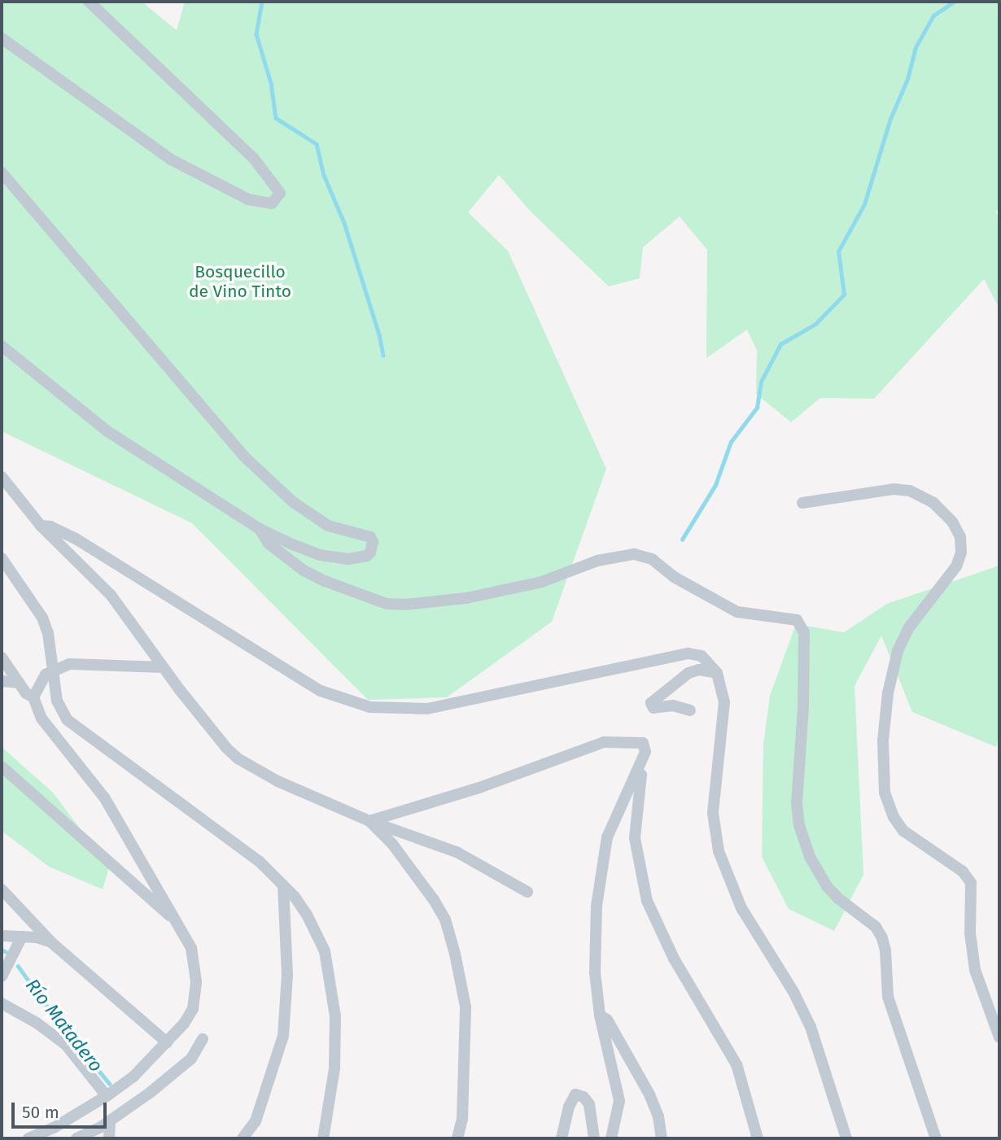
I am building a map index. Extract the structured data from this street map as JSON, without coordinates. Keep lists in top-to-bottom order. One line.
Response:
{"water":["Río Matadero"],"parks":["Bosquecillo de Vino Tinto"],"scale_bar":"50 m"}
